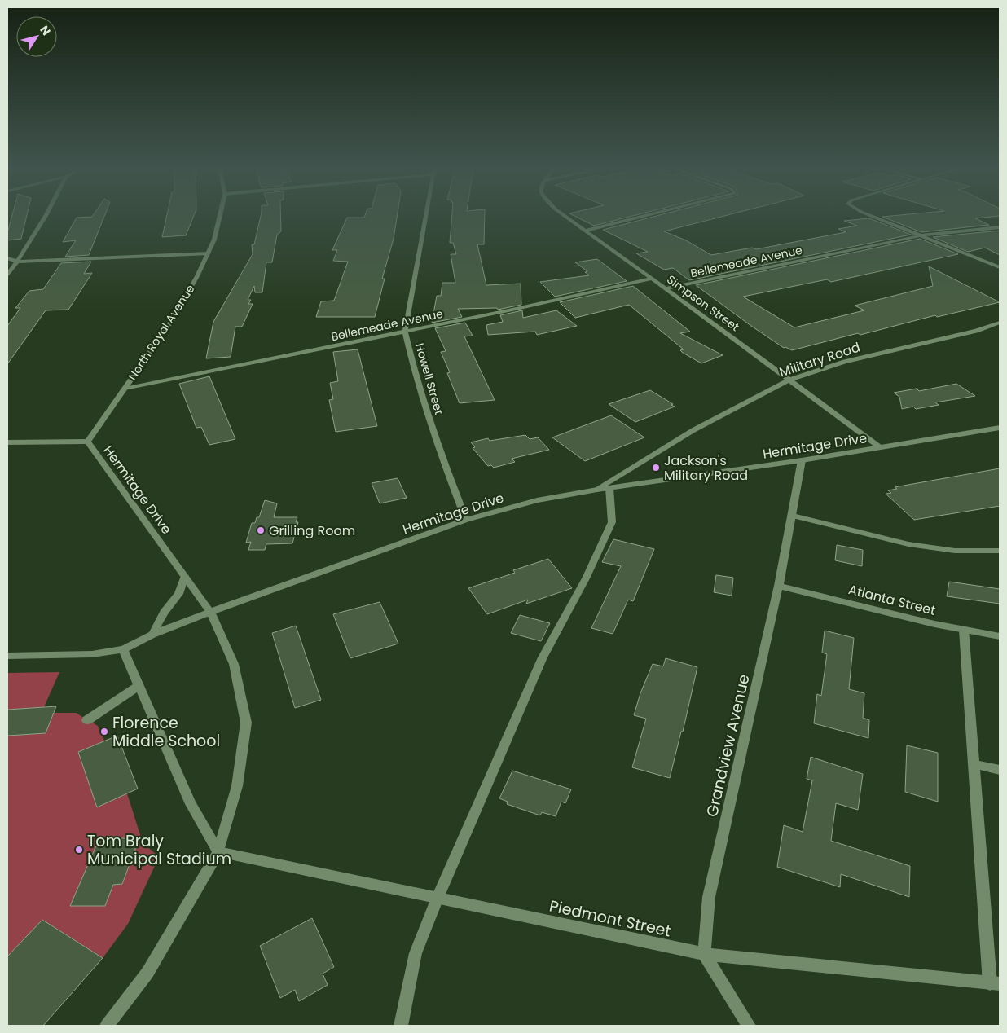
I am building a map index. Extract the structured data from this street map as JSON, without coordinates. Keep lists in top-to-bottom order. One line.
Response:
{"streets":{"street":["Bellemeade Avenue","Simpson Street","North Royal Avenue","Military Road","Howell Street","Hermitage Drive","Atlanta Street","Grandview Avenue","Piedmont Street"]},"crossings":[["Bellemeade Avenue","Simpson Street"],["Bellemeade Avenue","North Royal Avenue"],["Bellemeade Avenue","Howell Street"],["Simpson Street","Military Road"],["Simpson Street","Hermitage Drive"],["North Royal Avenue","Hermitage Drive"],["Military Road","Hermitage Drive"],["Howell Street","Hermitage Drive"],["Hermitage Drive","Grandview Avenue"],["Atlanta Street","Grandview Avenue"],["Grandview Avenue","Piedmont Street"]],"places":["Jackson's Military Road","Grilling Room","Florence Middle School","Tom Braly Municipal Stadium"],"north":"top right"}
